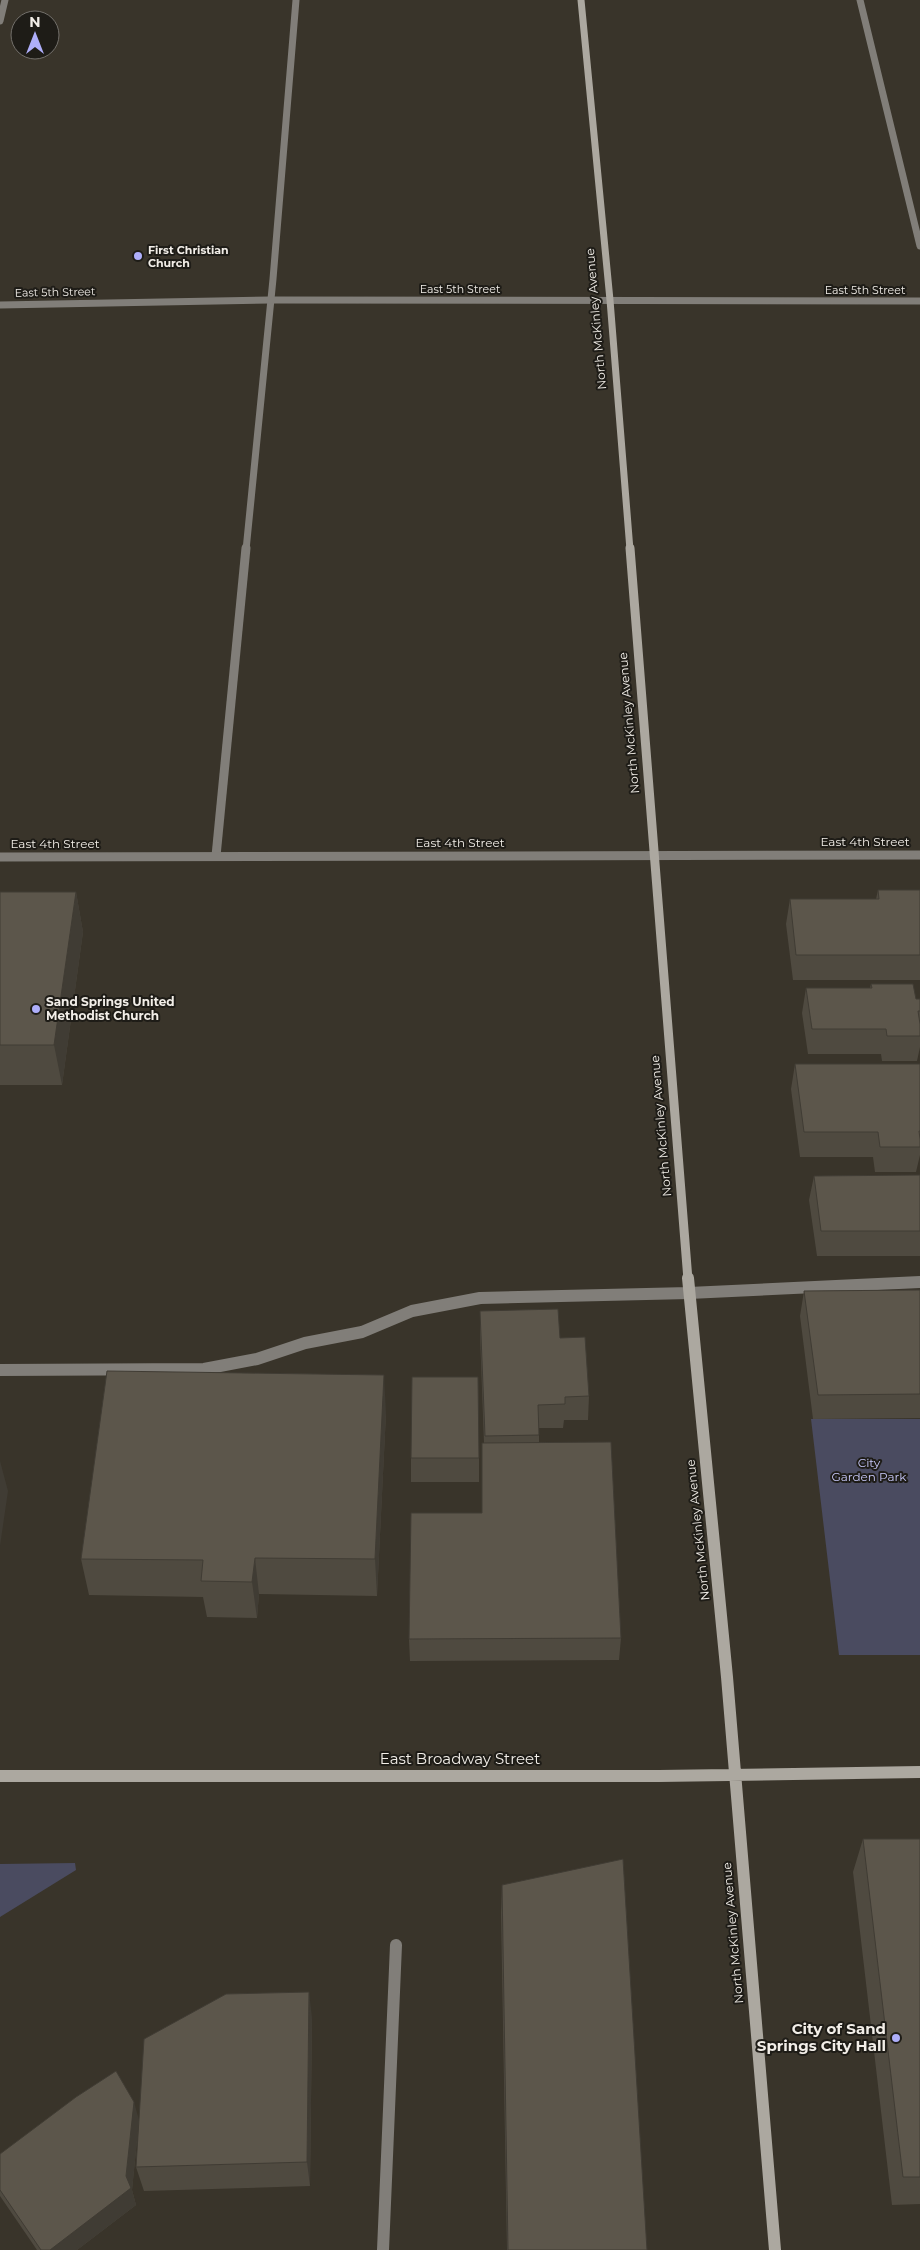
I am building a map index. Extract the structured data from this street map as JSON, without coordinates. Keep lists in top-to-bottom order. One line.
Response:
{"streets":{"main road":["North McKinley Avenue","East Broadway Street"],"street":["East 5th Street","East 4th Street"]},"crossings":[["East 5th Street","North McKinley Avenue"],["North McKinley Avenue","East 4th Street"],["North McKinley Avenue","East Broadway Street"]],"parks":["City Garden Park"],"places":["First Christian Church","Sand Springs United Methodist Church","City of Sand Springs City Hall"],"north":"top"}
